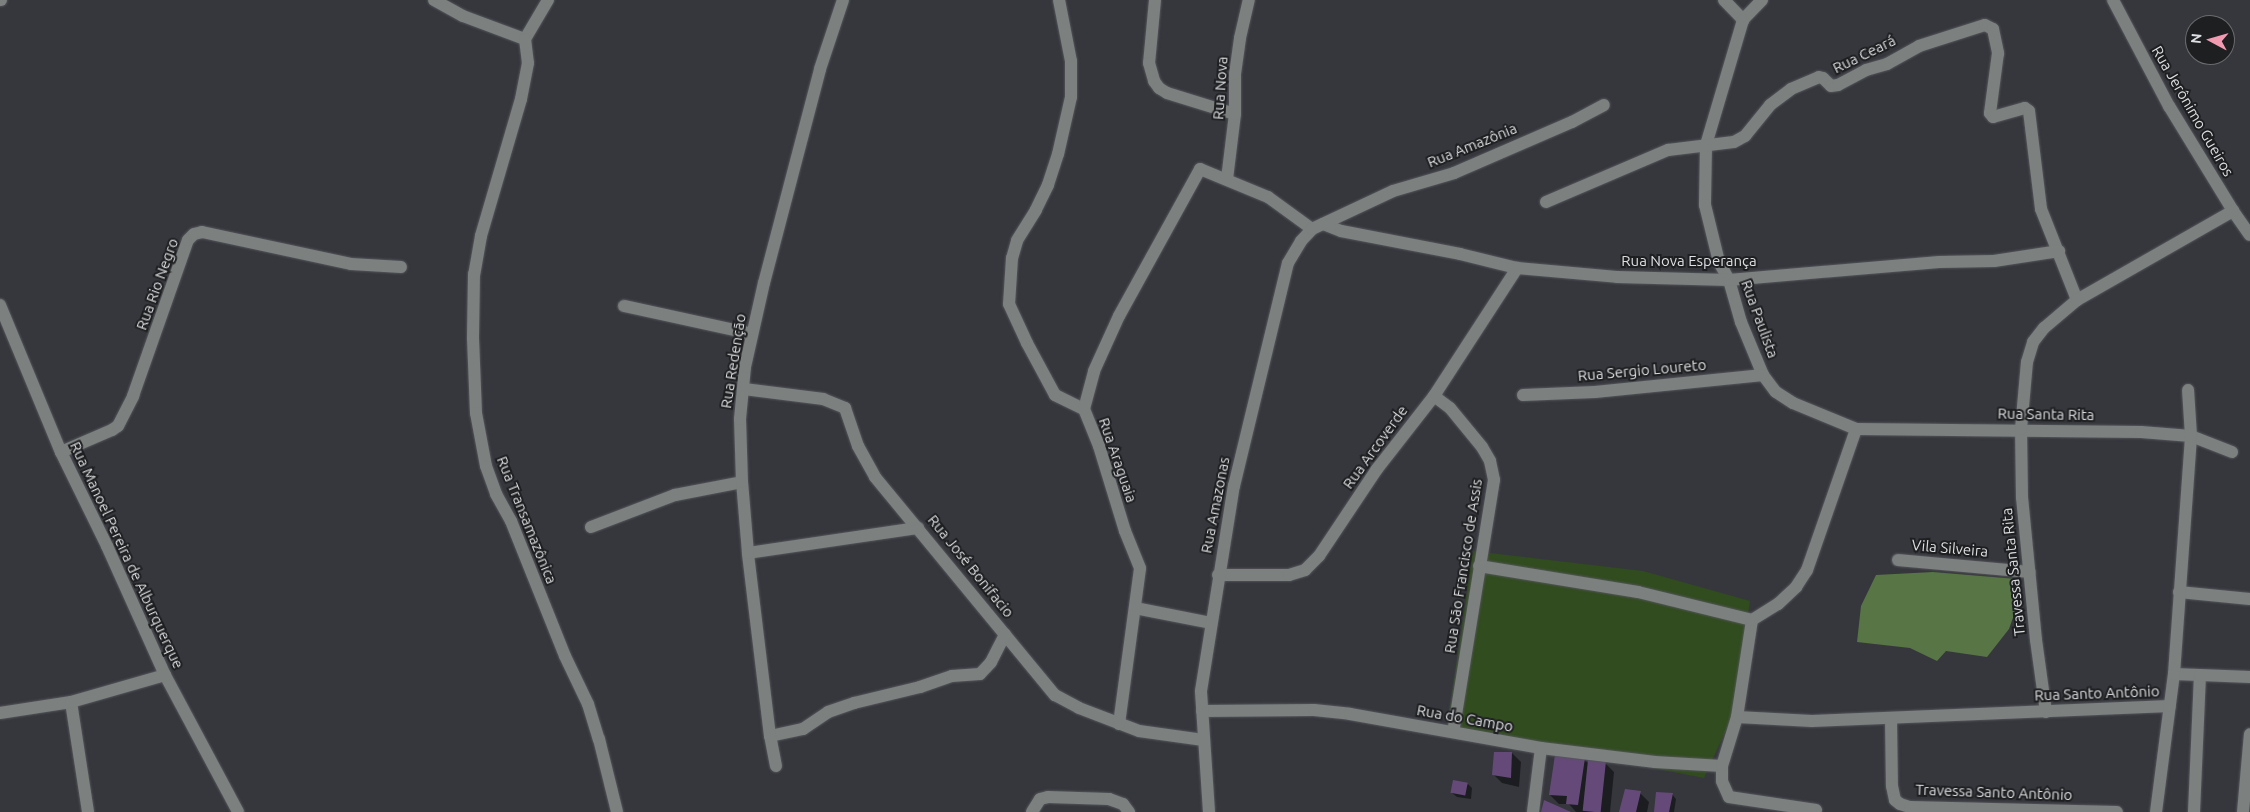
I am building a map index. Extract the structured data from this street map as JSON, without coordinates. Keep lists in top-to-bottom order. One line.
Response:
{"streets":{"street":["Rua Ceará","Rua Nova","Rua Jerônimo Gueiros","Rua Amazônia","Rua Nova Esperança","Rua Rio Negro","Rua Paulista","Rua Redenção","Rua Sergio Loureto","Rua Santa Rita","Rua Arcoverde","Rua Araguaia","Rua Amazonas","Rua Transamazônica","Vila Silveira","Rua Manoel Pereira de Alburquerque","Rua José Bonifacio","Rua São Francisco de Assis","Travessa Santa Rita","Rua Santo Antônio","Rua do Campo","Travessa Santo Antônio"]},"crossings":[["Rua Ceará","Rua Nova Esperança"],["Rua Ceará","Rua Paulista"],["Rua Nova","Rua Nova Esperança"],["Rua Jerônimo Gueiros","Travessa Santa Rita"],["Rua Amazônia","Rua Nova Esperança"],["Rua Amazônia","Rua Amazonas"],["Rua Nova Esperança","Rua Paulista"],["Rua Nova Esperança","Rua Arcoverde"],["Rua Nova Esperança","Rua Araguaia"],["Rua Nova Esperança","Rua Amazonas"],["Rua Rio Negro","Rua Manoel Pereira de Alburquerque"],["Rua Paulista","Rua Sergio Loureto"],["Rua Paulista","Rua Santa Rita"],["Rua Redenção","Rua José Bonifacio"],["Rua Santa Rita","Travessa Santa Rita"],["Rua Santa Rita","Rua Santo Antônio"],["Rua Arcoverde","Rua Amazonas"],["Rua Arcoverde","Rua São Francisco de Assis"],["Rua Araguaia","Rua José Bonifacio"],["Rua Amazonas","Rua José Bonifacio"],["Rua Amazonas","Rua do Campo"],["Vila Silveira","Travessa Santa Rita"],["Rua São Francisco de Assis","Rua do Campo"],["Travessa Santa Rita","Rua Santo Antônio"],["Rua Santo Antônio","Travessa Santo Antônio"]],"north":"left"}
